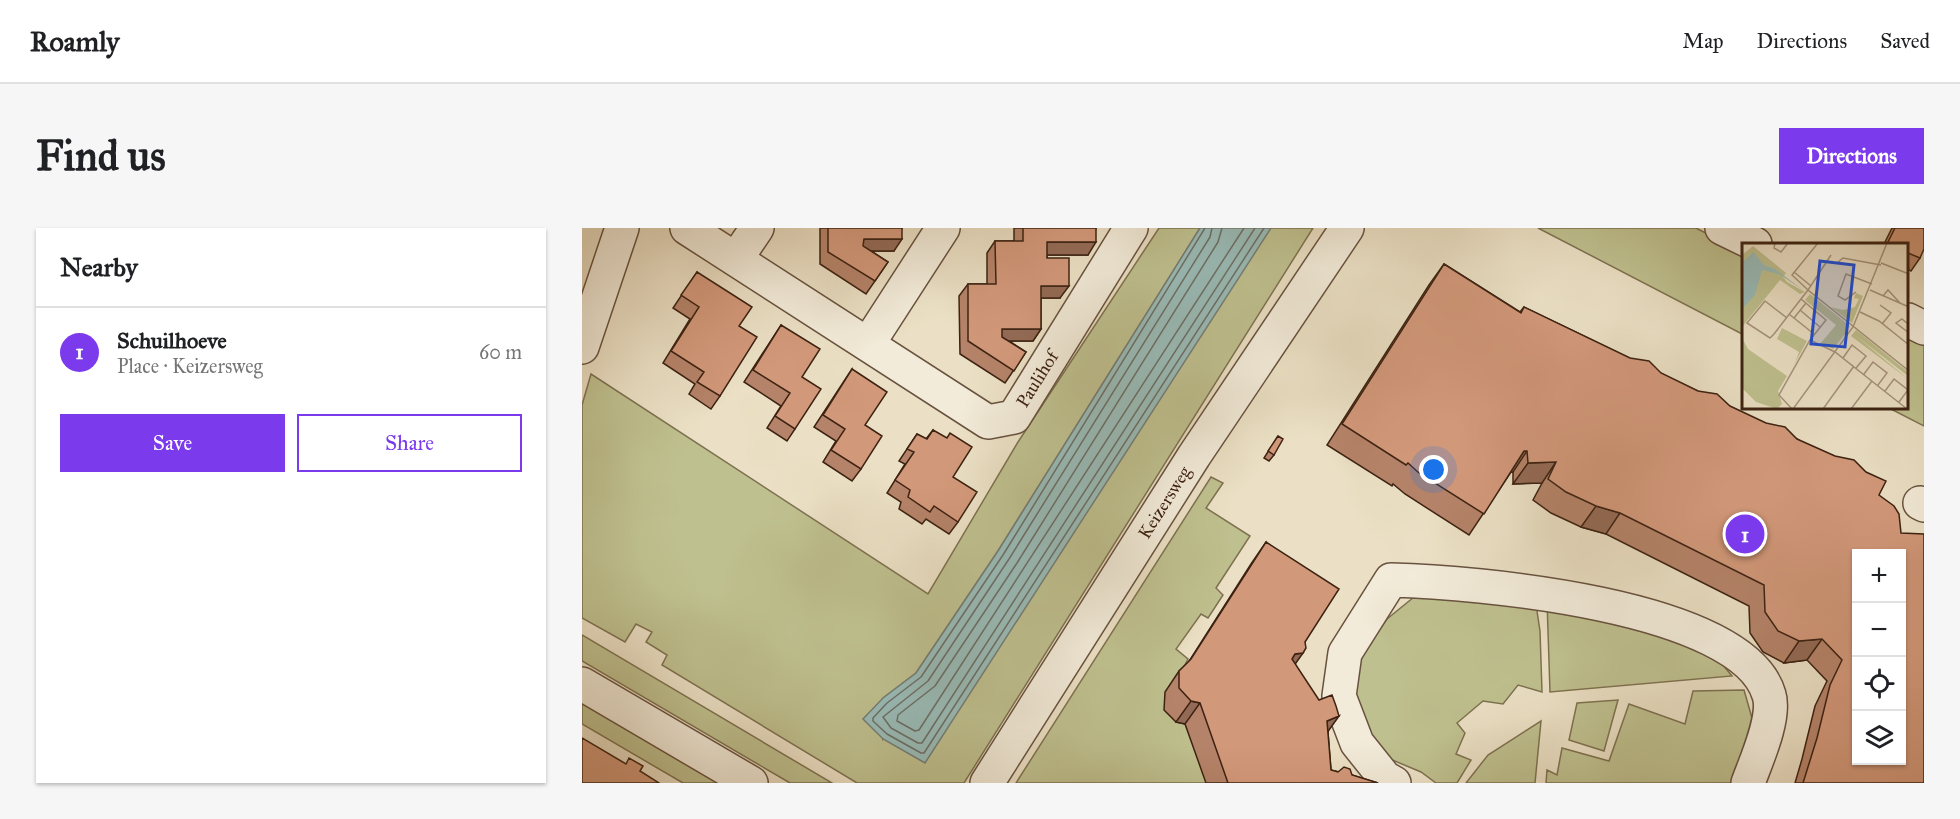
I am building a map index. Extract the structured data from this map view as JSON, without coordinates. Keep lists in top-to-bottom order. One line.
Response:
{"streets":{"street":["Paulihof","Keizersweg"]},"page":{"header":"Roamly","nav":["Map","Directions","Saved"],"buttons":["Directions",["Save","Share"]],"title":"Find us","heading":"Nearby","list":[{"mark":"1","name":"Schuilhoeve","note":"Place · Keizersweg","value":"60 m"}],"pins":"1","map_buttons":["+","−"]}}
